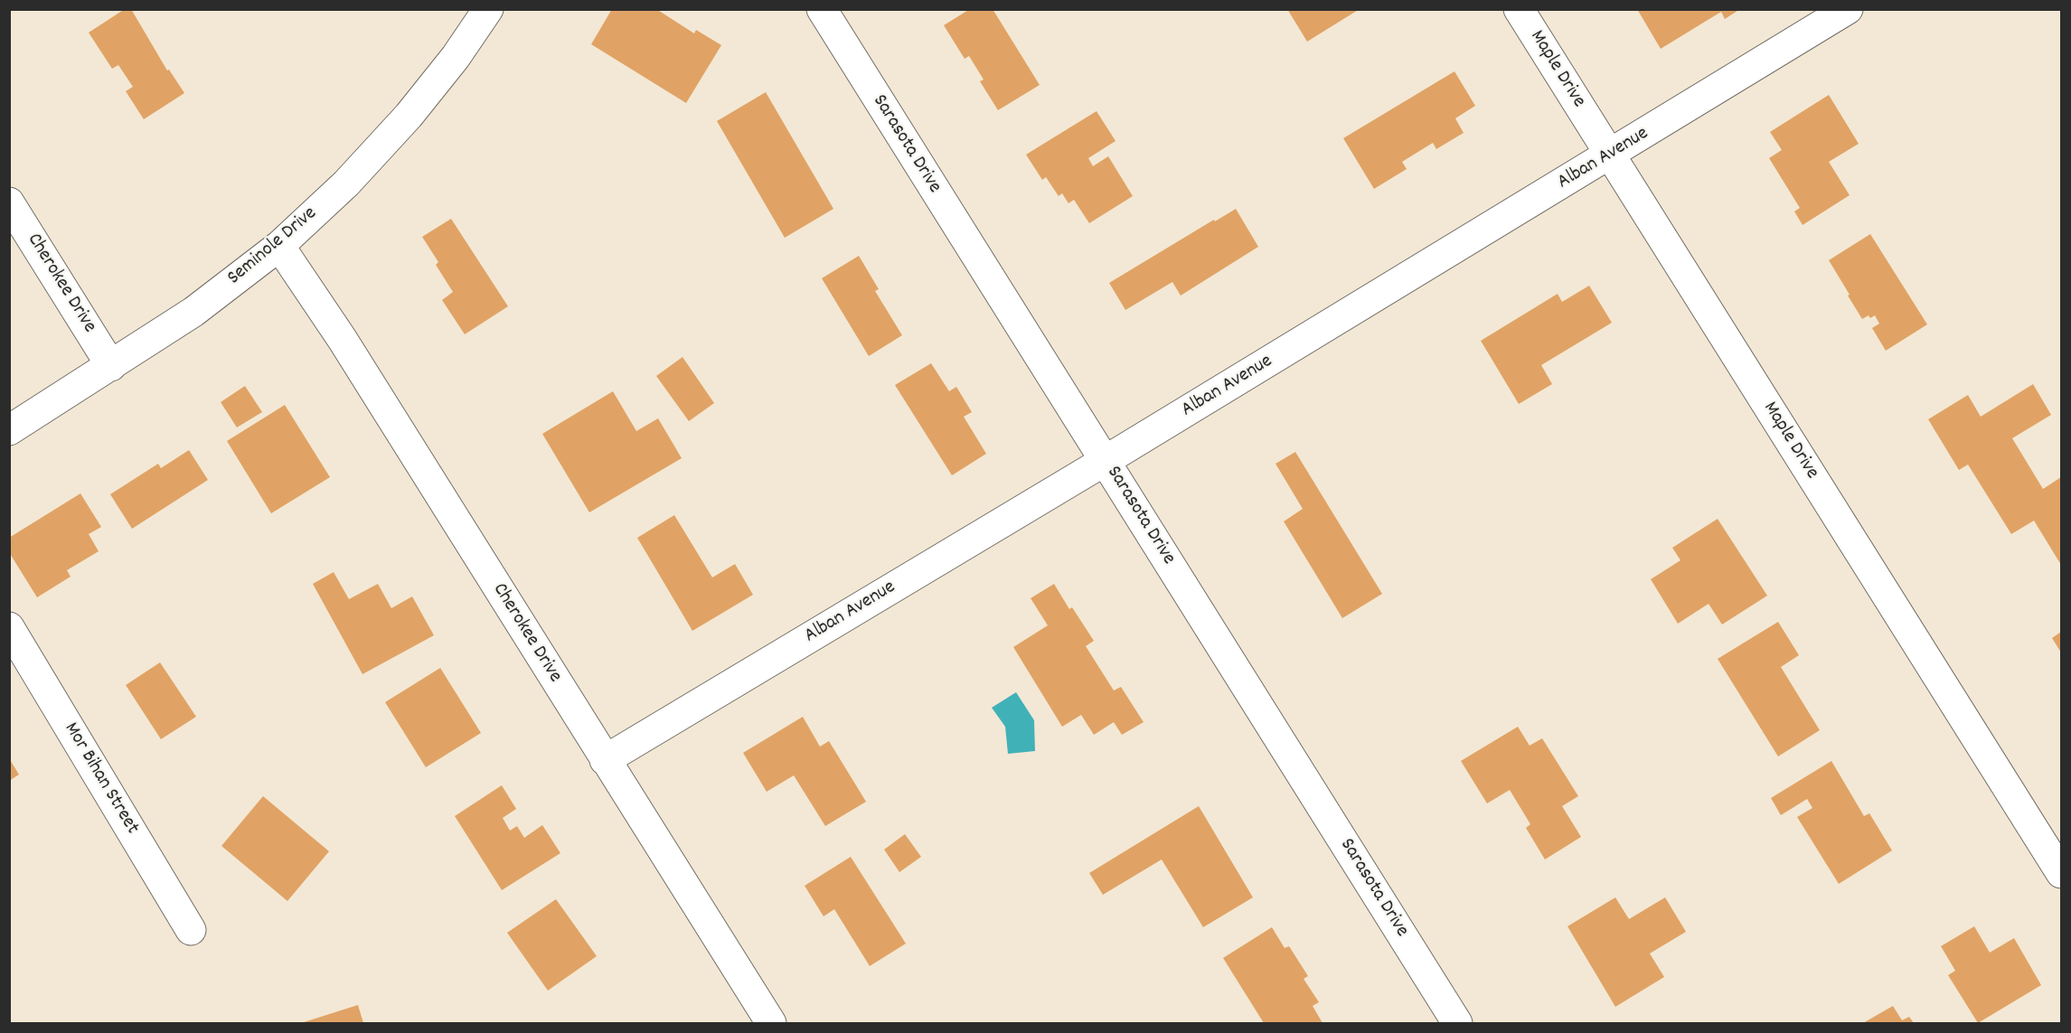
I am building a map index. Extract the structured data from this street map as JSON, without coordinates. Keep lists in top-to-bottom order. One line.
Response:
{"streets":{"street":["Maple Drive","Sarasota Drive","Alban Avenue","Seminole Drive","Cherokee Drive","Mor Bihan Street"]},"crossings":[["Maple Drive","Alban Avenue"],["Sarasota Drive","Alban Avenue"],["Alban Avenue","Cherokee Drive"],["Seminole Drive","Cherokee Drive"]]}
